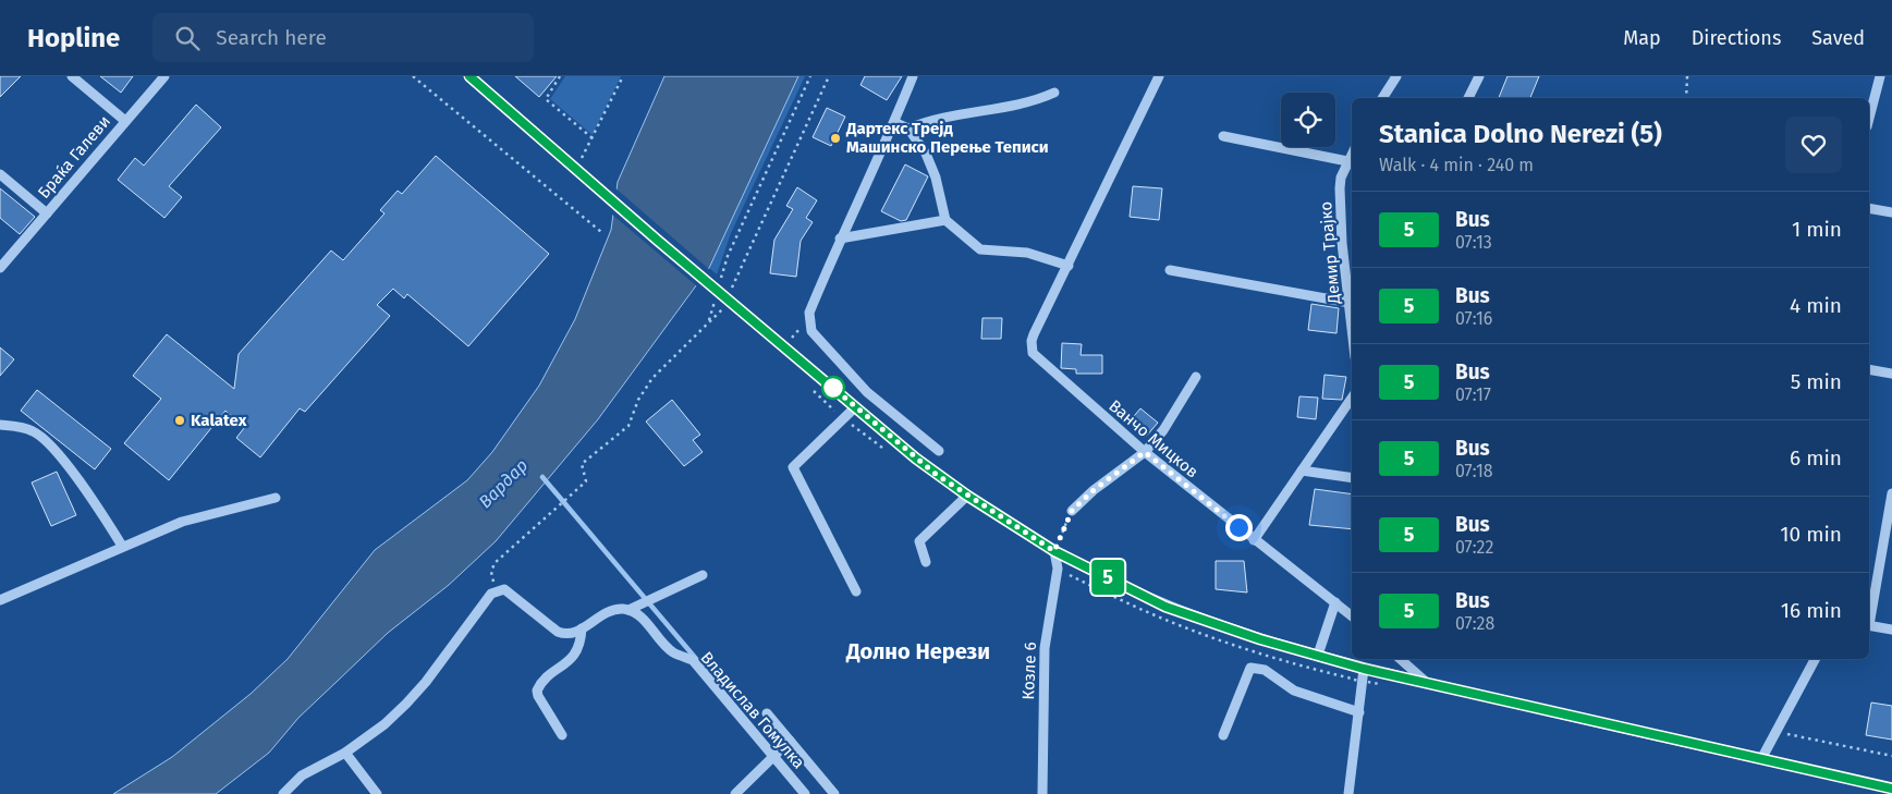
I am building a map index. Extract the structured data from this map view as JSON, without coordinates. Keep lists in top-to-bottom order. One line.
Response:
{"streets":{"street":["Браќа Галеви","Демир Трајко","Ванчо Мицков","Козле 6","Владислав Гомулка"]},"districts":["Долно Нерези"],"water":["Вардар"],"places":["Дартекс Трејд Машинско Перење Теписи","Kalatex"],"lines":["bus line 5"],"page":{"header":"Hopline","search":"Search here","nav":["Map","Directions","Saved"],"on_map":"5","heading":["Stanica Dolno Nerezi (5)","Walk · 4 min · 240 m"],"list":[{"mark":"5","name":"Bus","note":"07:13","value":"1 min"},{"mark":"5","name":"Bus","note":"07:16","value":"4 min"},{"mark":"5","name":"Bus","note":"07:17","value":"5 min"},{"mark":"5","name":"Bus","note":"07:18","value":"6 min"},{"mark":"5","name":"Bus","note":"07:22","value":"10 min"},{"mark":"5","name":"Bus","note":"07:28","value":"16 min"}]}}
